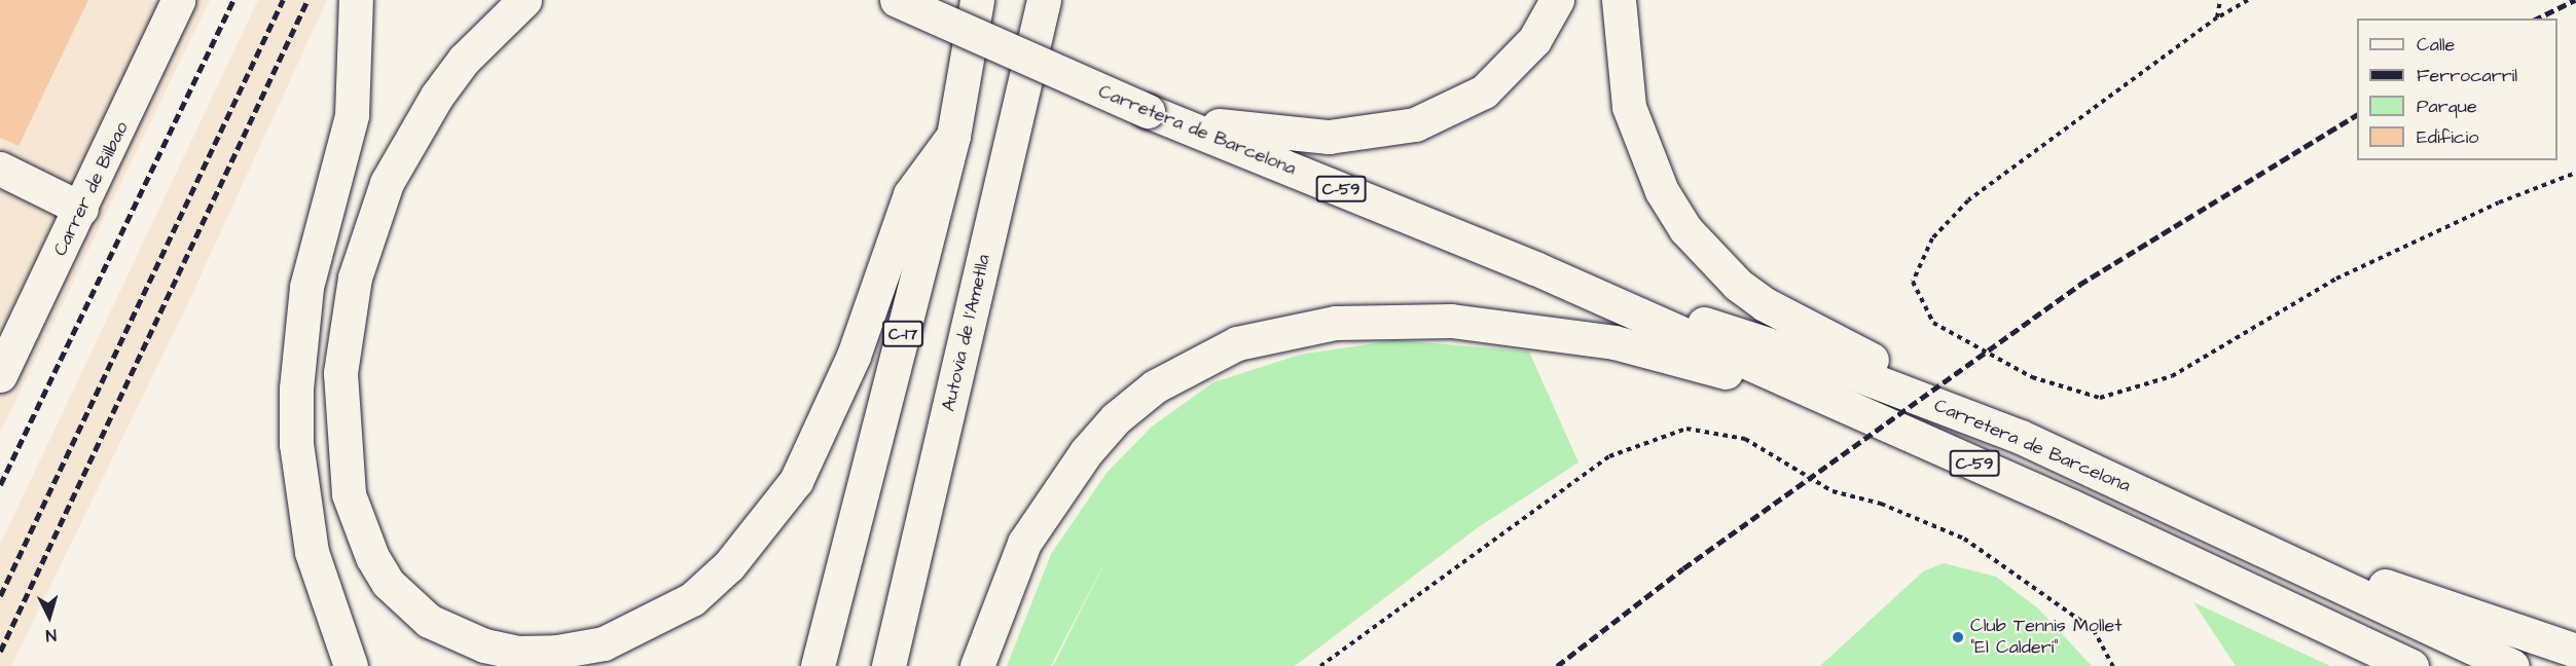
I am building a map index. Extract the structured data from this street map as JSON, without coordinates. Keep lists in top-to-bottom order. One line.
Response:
{"streets":{"main road":["Carretera de Barcelona","Carrer de Bilbao","C-59","Autovia de l'Ametlla","C-17"]},"places":["Club Tennis Mollet \"El Calderí\""],"legend":["Calle","Ferrocarril","Parque","Edificio"],"north":"bottom"}
